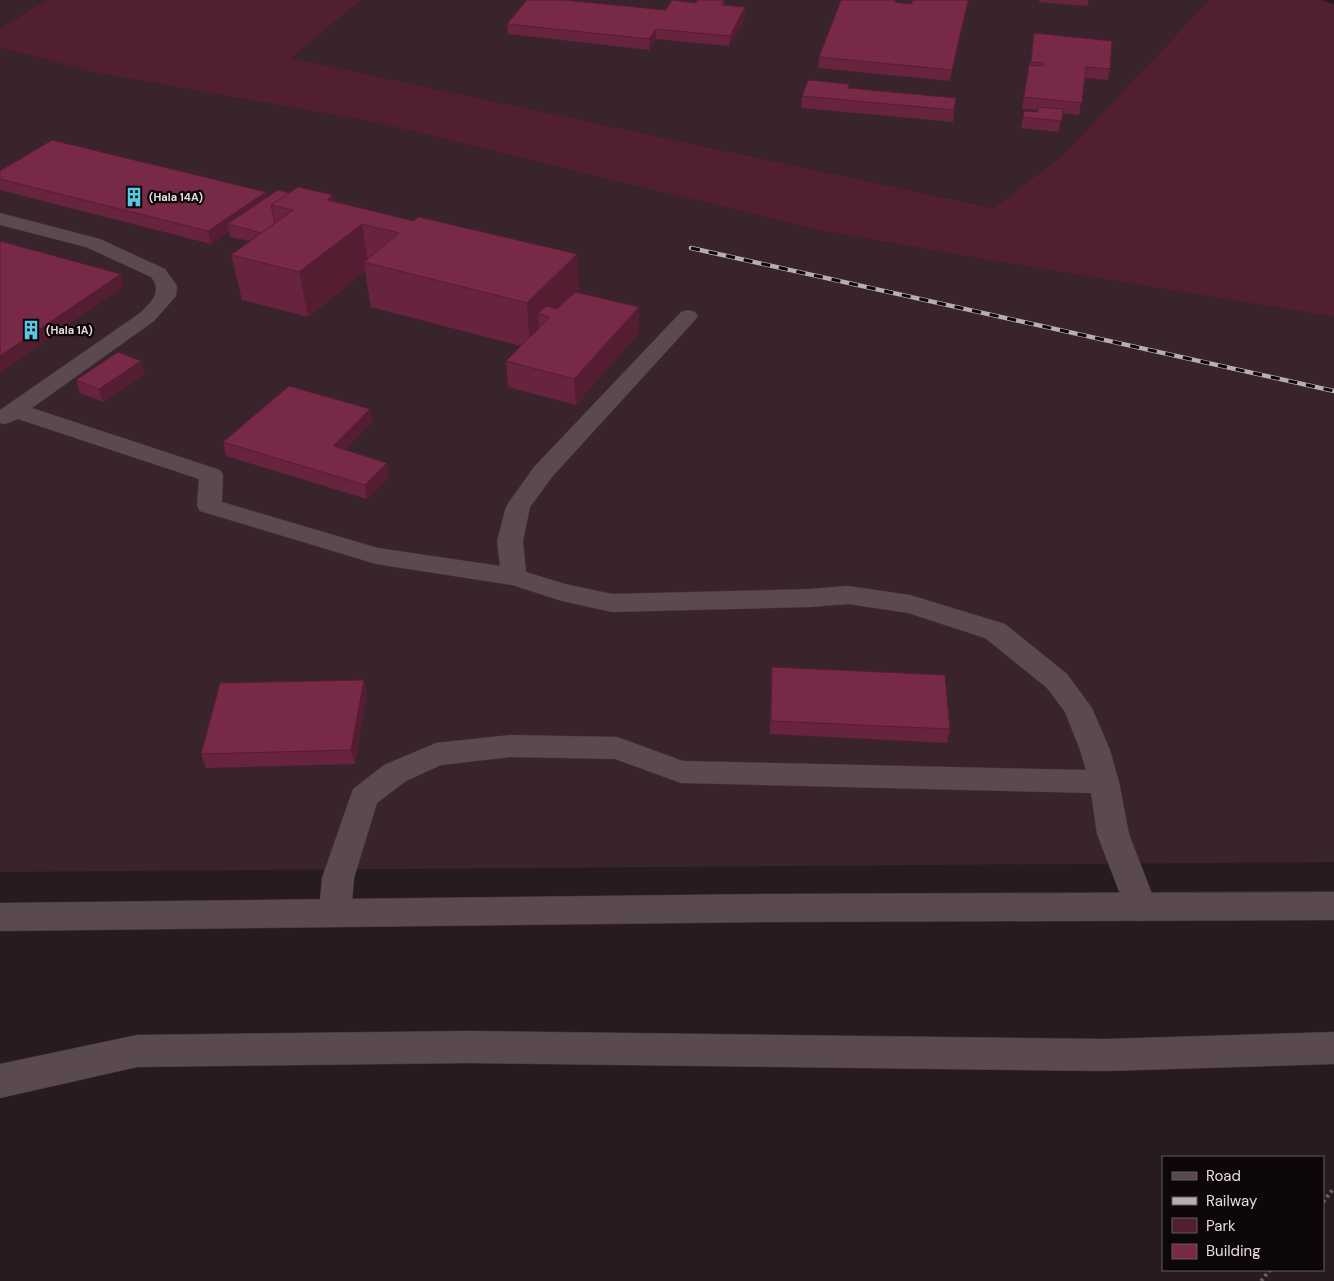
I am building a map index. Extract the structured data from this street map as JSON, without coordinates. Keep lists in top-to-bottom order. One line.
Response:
{"places":{"building":["(Hala 14A)","(Hala 1A)"]},"legend":["Road","Railway","Park","Building"]}
